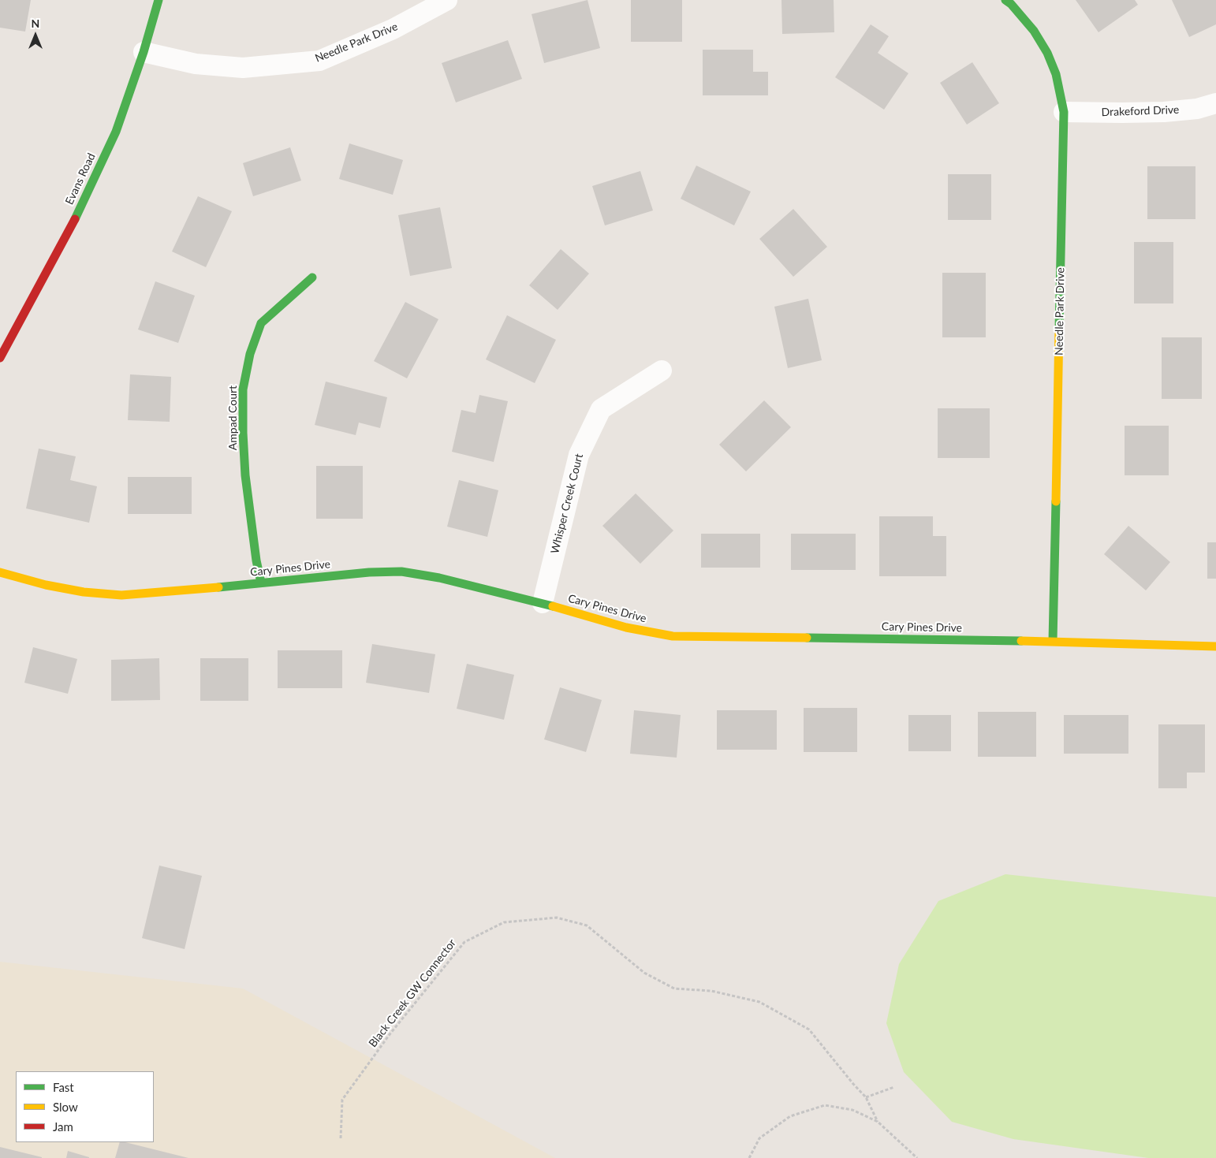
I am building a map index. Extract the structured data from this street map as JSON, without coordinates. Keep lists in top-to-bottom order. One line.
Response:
{"streets":{"street":["Needle Park Drive","Drakeford Drive","Evans Road","Ampad Court","Whisper Creek Court","Cary Pines Drive"],"path":["Black Creek GW Connector"]},"crossings":[["Needle Park Drive","Drakeford Drive"],["Needle Park Drive","Evans Road"],["Needle Park Drive","Cary Pines Drive"],["Ampad Court","Cary Pines Drive"],["Whisper Creek Court","Cary Pines Drive"]],"legend":["Fast","Slow","Jam"],"north":"top"}
